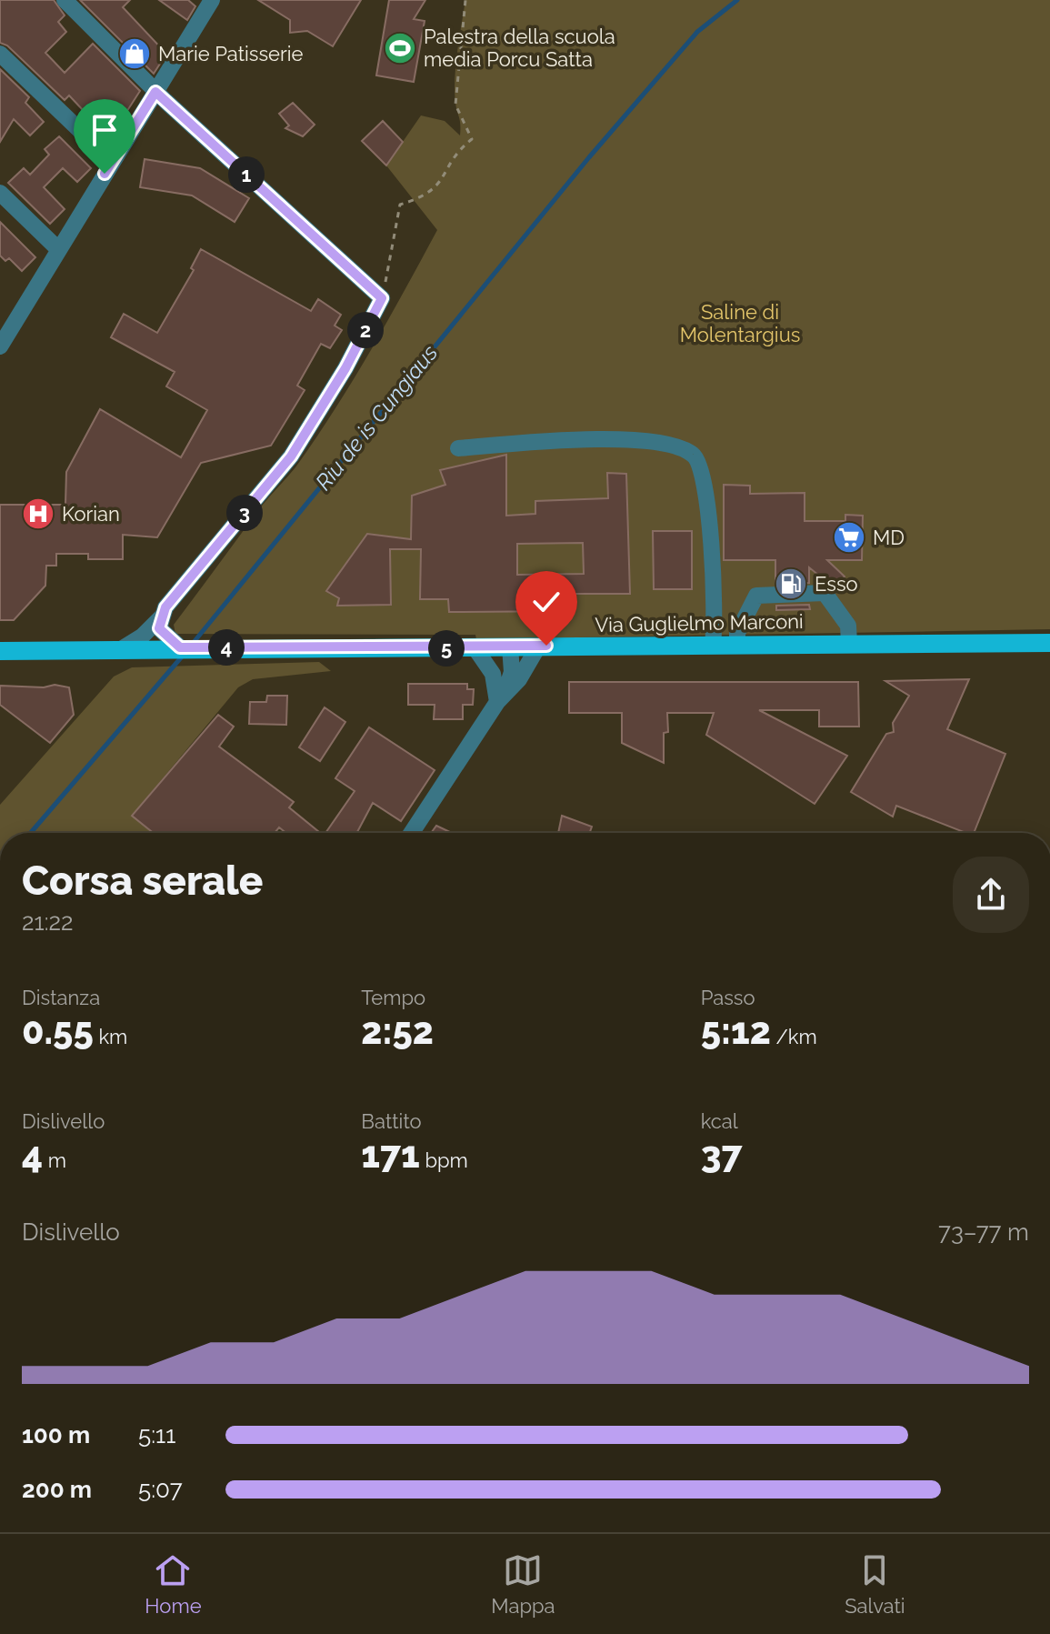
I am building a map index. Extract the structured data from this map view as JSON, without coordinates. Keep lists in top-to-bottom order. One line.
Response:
{"streets":{"main road":["Via Guglielmo Marconi"]},"water":["Riu de is Cungiaus"],"parks":["Saline di Molentargius"],"places":{"sports":["Palestra della scuola media Porcu Satta"],"shop":["Marie Patisserie"],"hospital":["Korian"],"supermarket":["MD"],"fuel station":["Esso"]},"page":{"pins":["1","2","3","4","5"],"heading":["Corsa serale","21:22"],"stats":[["Distanza","0.55 km"],["Tempo","2:52"],["Passo","5:12 /km"],["Dislivello","4 m"],["Battito","171 bpm"],["kcal","37"]],"chart":["Dislivello","73–77 m"],"list":[{"name":"100 m","note":"5:11"},{"name":"200 m","note":"5:07"}],"tabs":["Home","Mappa","Salvati"]}}
